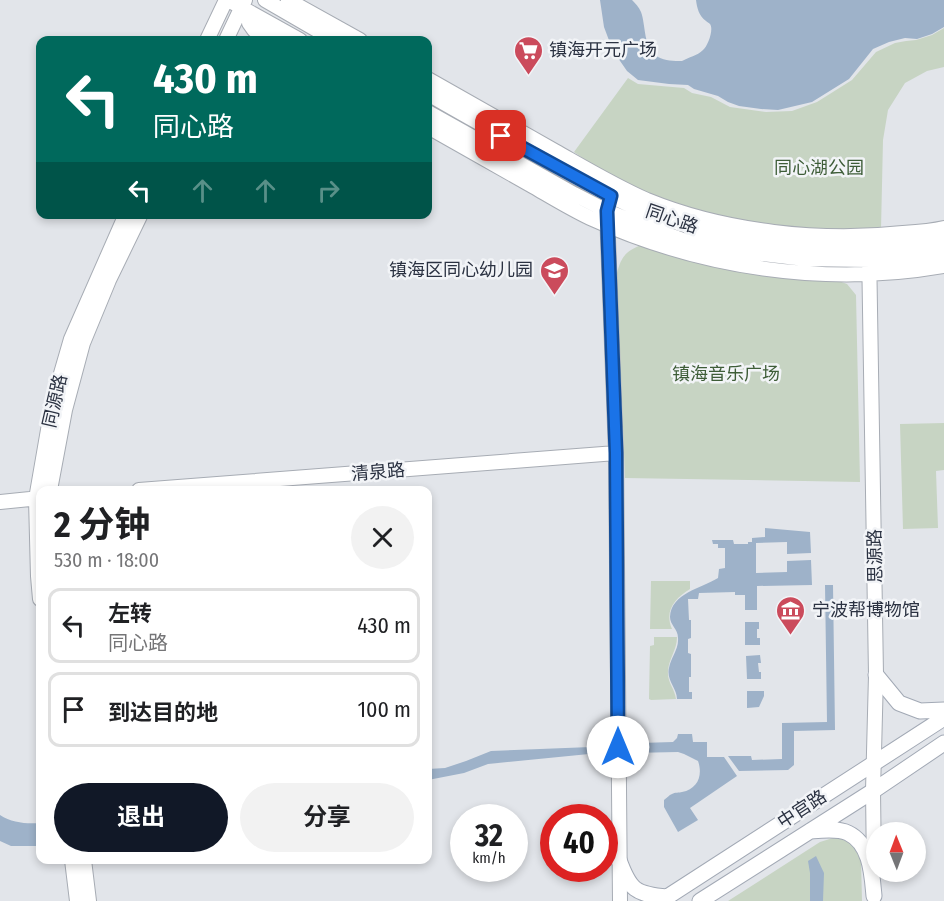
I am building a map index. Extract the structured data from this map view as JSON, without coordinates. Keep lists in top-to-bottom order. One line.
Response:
{"streets":{"main road":["中官路"],"street":["同心路","同源路","清泉路","思源路"]},"crossings":[["同心路","思源路"],["思源路","中官路"]],"parks":["同心湖公园","镇海音乐广场"],"places":{"supermarket":["镇海开元广场"],"school or university":["镇海区同心幼儿园"],"museum":["宁波帮博物馆"]},"north":"top","page":{"turn":["430 m","同心路"],"heading":["2 分钟","530 m · 18:00"],"list":[{"name":"左转","note":"同心路","value":"430 m"},{"name":"到达目的地","value":"100 m"}],"buttons":["退出","分享"],"speed":"32 km/h","limit":"40"}}
